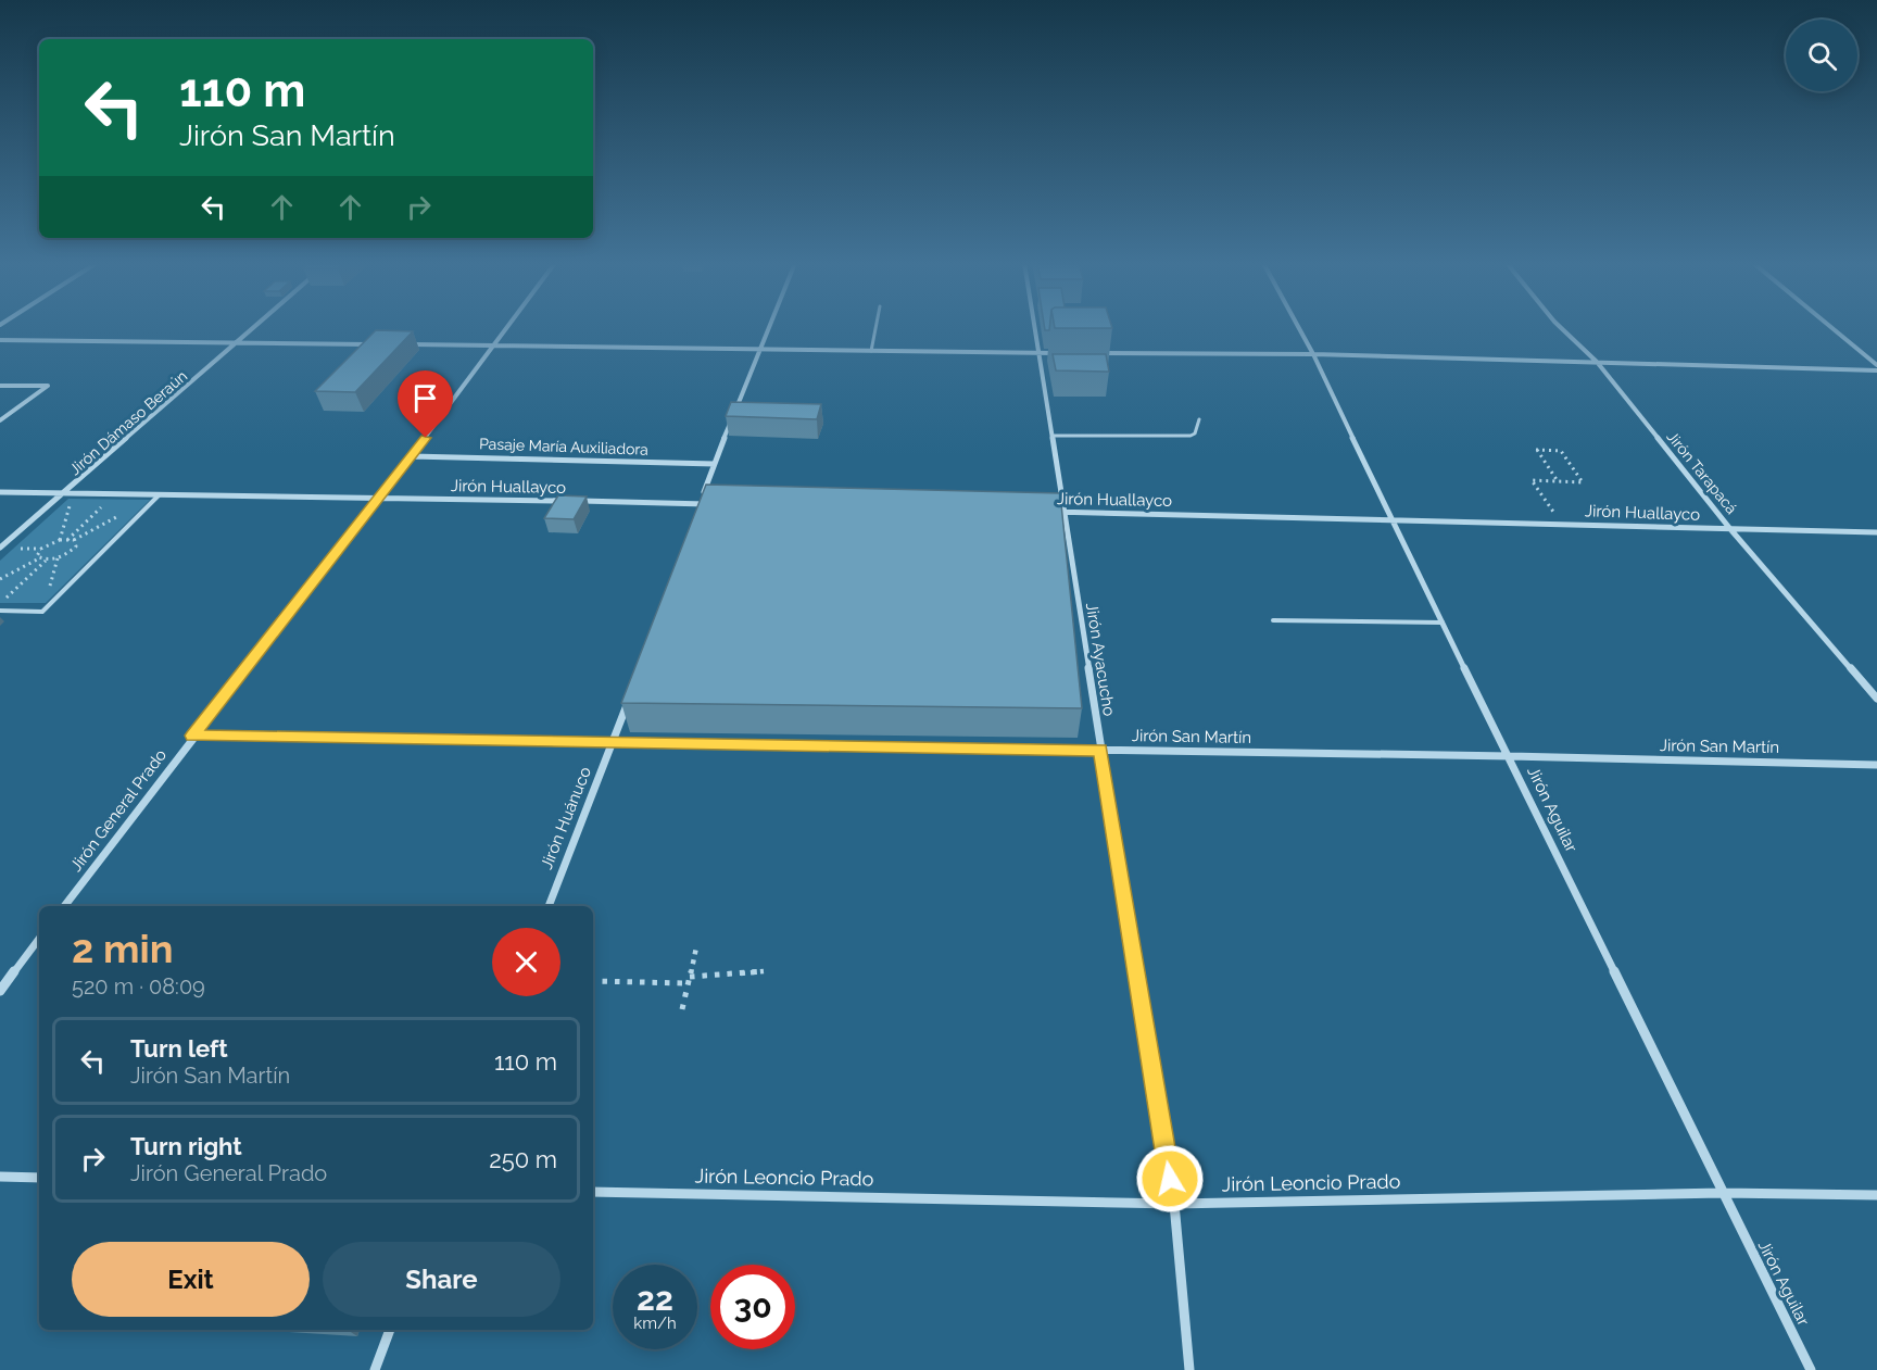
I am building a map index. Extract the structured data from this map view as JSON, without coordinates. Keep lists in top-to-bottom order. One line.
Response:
{"streets":{"street":["Jirón Dámaso Beraún","Pasaje María Auxiliadora","Jirón Tarapacá","Jirón Huallayco","Jirón Ayacucho","Jirón San Martín","Jirón Aguilar","Jirón General Prado","Jirón Huánuco","Jirón Leoncio Prado"]},"crossings":[["Jirón Dámaso Beraún","Jirón Huallayco"],["Pasaje María Auxiliadora","Jirón General Prado"],["Jirón Tarapacá","Jirón Huallayco"],["Jirón Huallayco","Jirón Ayacucho"],["Jirón Huallayco","Jirón Aguilar"],["Jirón Huallayco","Jirón General Prado"],["Jirón Ayacucho","Jirón San Martín"],["Jirón Ayacucho","Jirón Leoncio Prado"],["Jirón San Martín","Jirón Aguilar"],["Jirón San Martín","Jirón General Prado"],["Jirón San Martín","Jirón Huánuco"],["Jirón Aguilar","Jirón Leoncio Prado"]],"page":{"turn":["110 m","Jirón San Martín"],"heading":["2 min","520 m · 08:09"],"list":[{"name":"Turn left","note":"Jirón San Martín","value":"110 m"},{"name":"Turn right","note":"Jirón General Prado","value":"250 m"}],"buttons":["Exit","Share"],"speed":"22 km/h","limit":"30"}}
